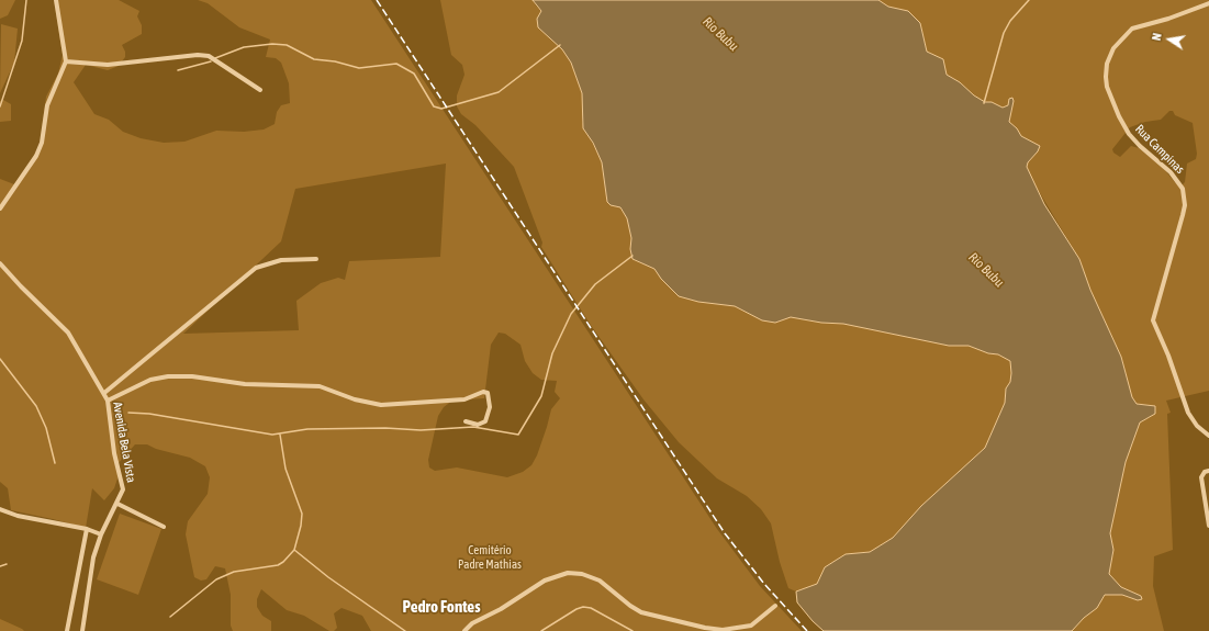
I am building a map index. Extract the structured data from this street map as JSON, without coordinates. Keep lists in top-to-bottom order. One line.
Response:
{"streets":{"street":["Rua Campinas","Avenida Bela Vista"]},"districts":["Pedro Fontes"],"water":["Rio Bubu"],"parks":["Cemitério Padre Mathias"],"north":"left"}
